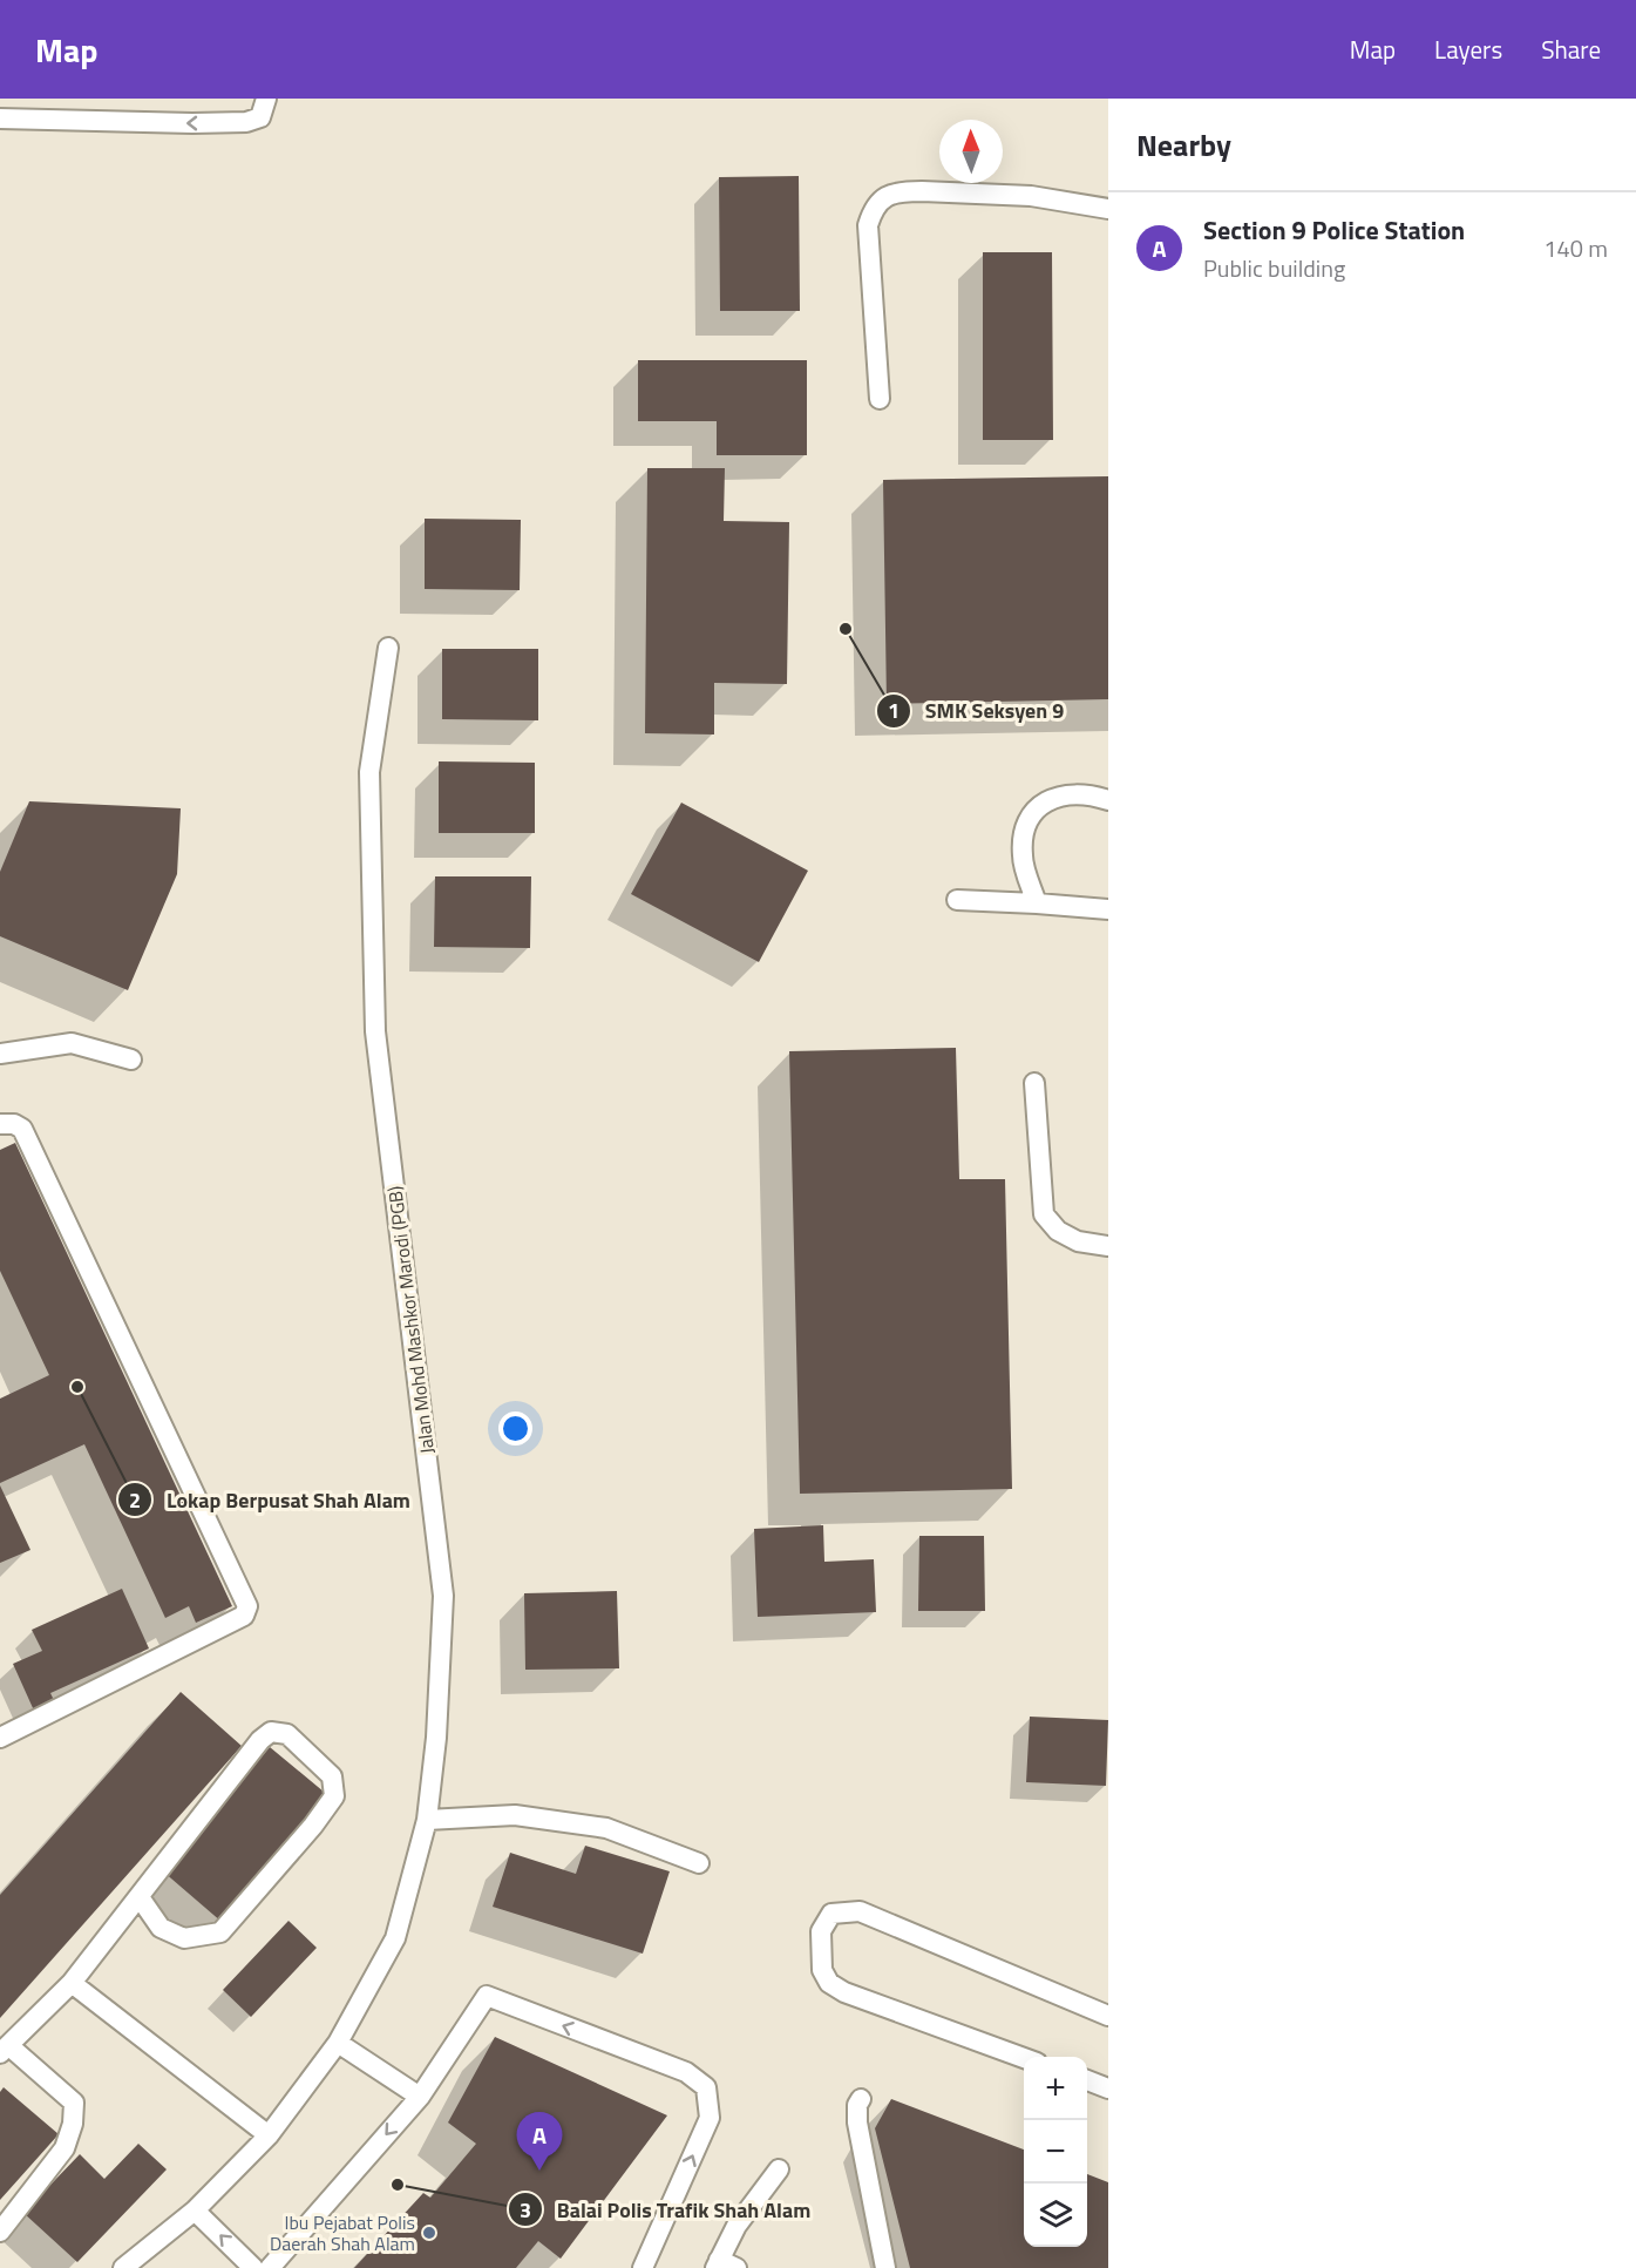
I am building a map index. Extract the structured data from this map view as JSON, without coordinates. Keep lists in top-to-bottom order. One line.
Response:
{"streets":{"lane":["Jalan Mohd Mashkor Marodi (PGB)"]},"places":["SMK Seksyen 9","Lokap Berpusat Shah Alam","Balai Polis Trafik Shah Alam","Ibu Pejabat Polis Daerah Shah Alam"],"north":"top","page":{"header":"Map","nav":["Map","Layers","Share"],"heading":"Nearby","list":[{"mark":"A","name":"Section 9 Police Station","note":"Public building","value":"140 m"}],"map_buttons":["+","−"],"pins":"A"}}
